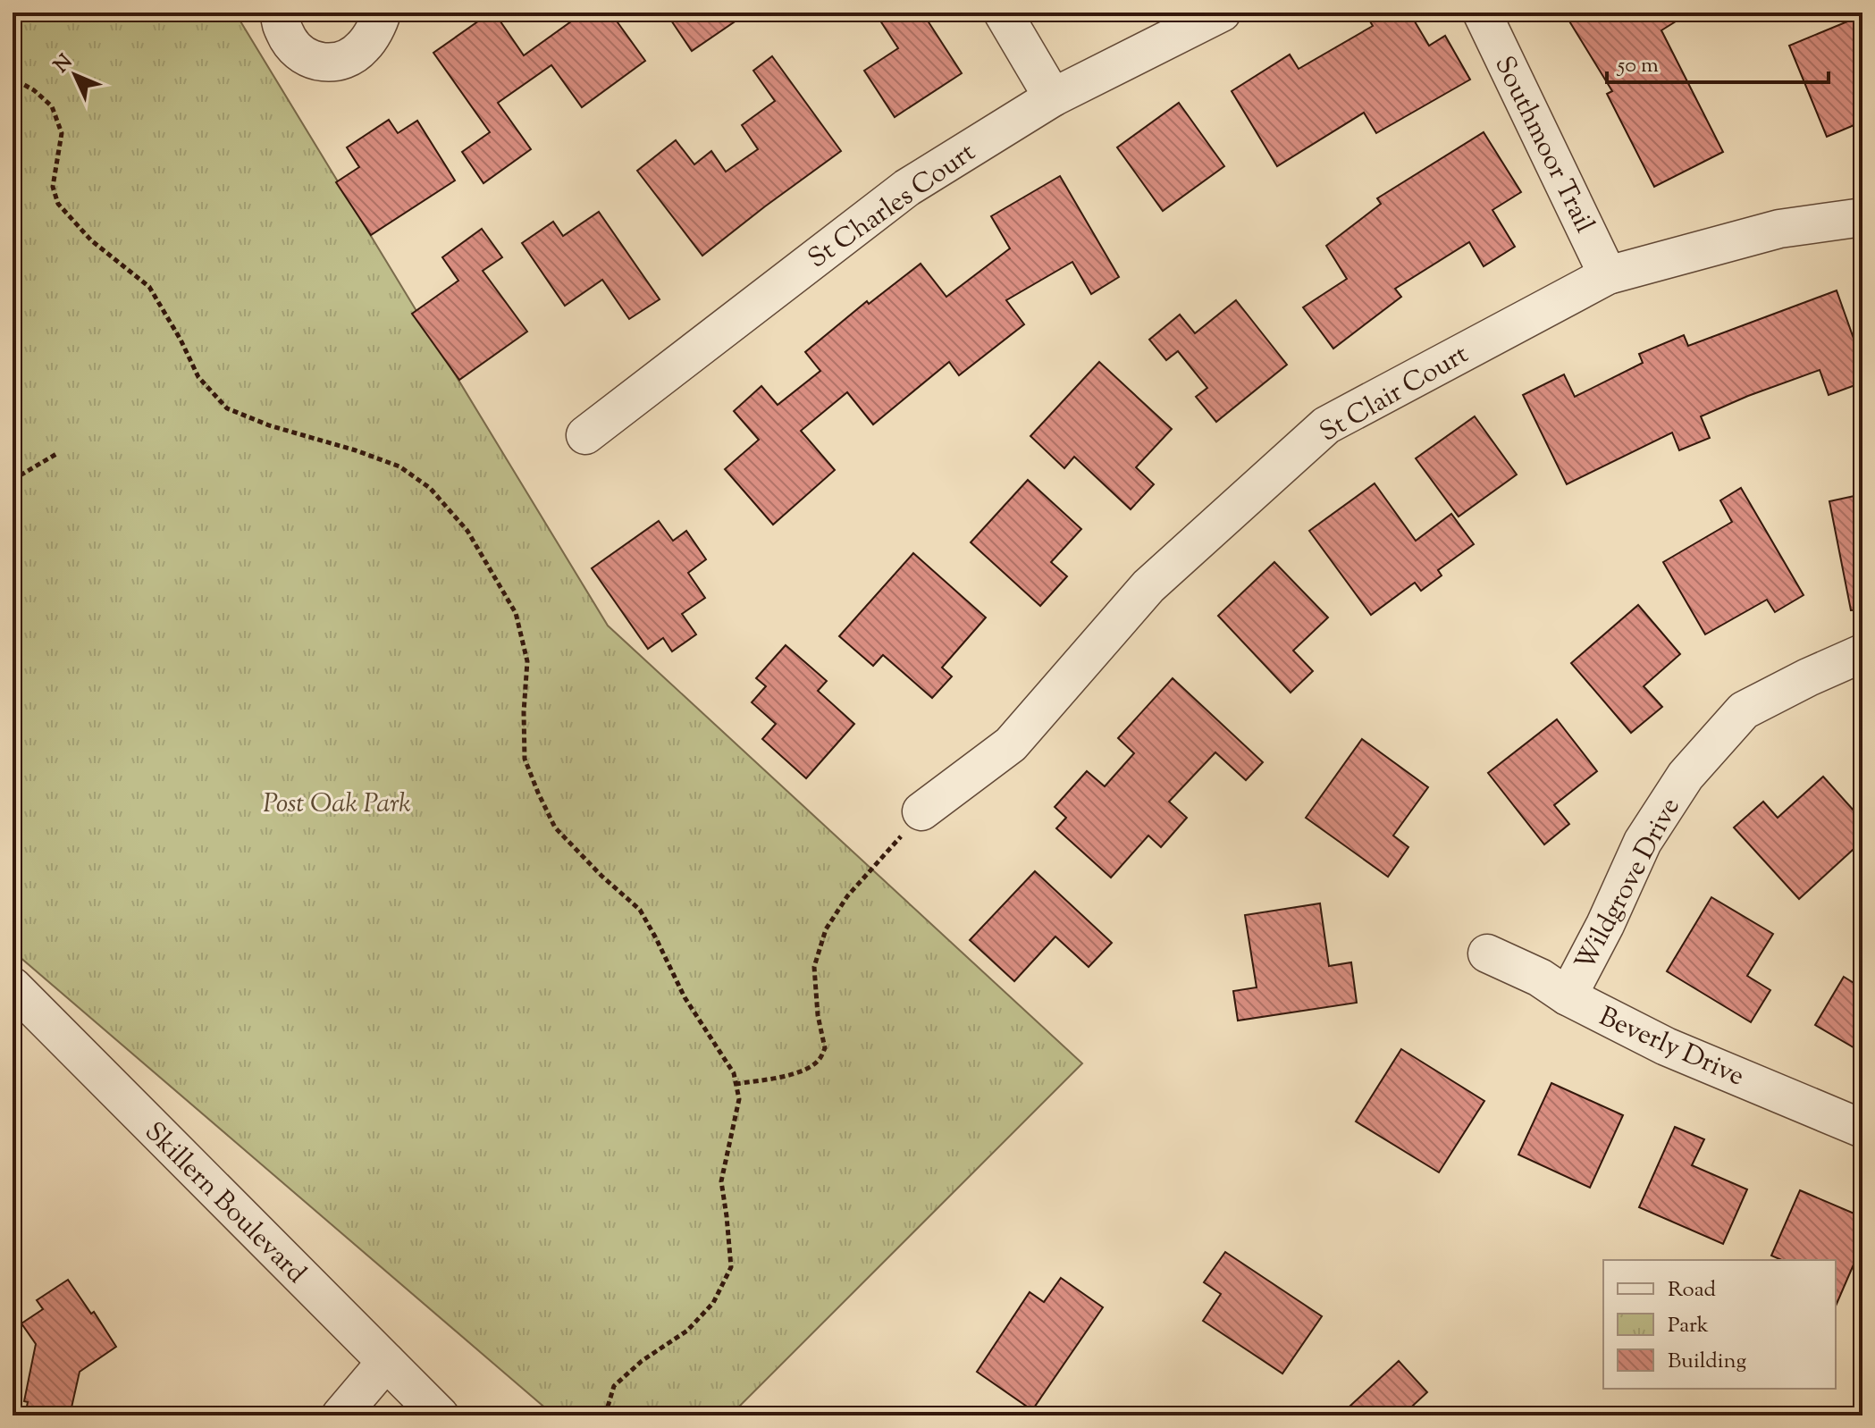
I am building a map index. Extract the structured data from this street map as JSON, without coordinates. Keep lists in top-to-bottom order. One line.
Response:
{"streets":{"street":["Southmoor Trail","St Charles Court","St Clair Court","Wildgrove Drive","Beverly Drive","Skillern Boulevard"]},"crossings":[["Southmoor Trail","St Clair Court"],["Wildgrove Drive","Beverly Drive"]],"parks":["Post Oak Park"],"legend":["Road","Park","Building"],"scale_bar":"50 m","north":"top left"}
